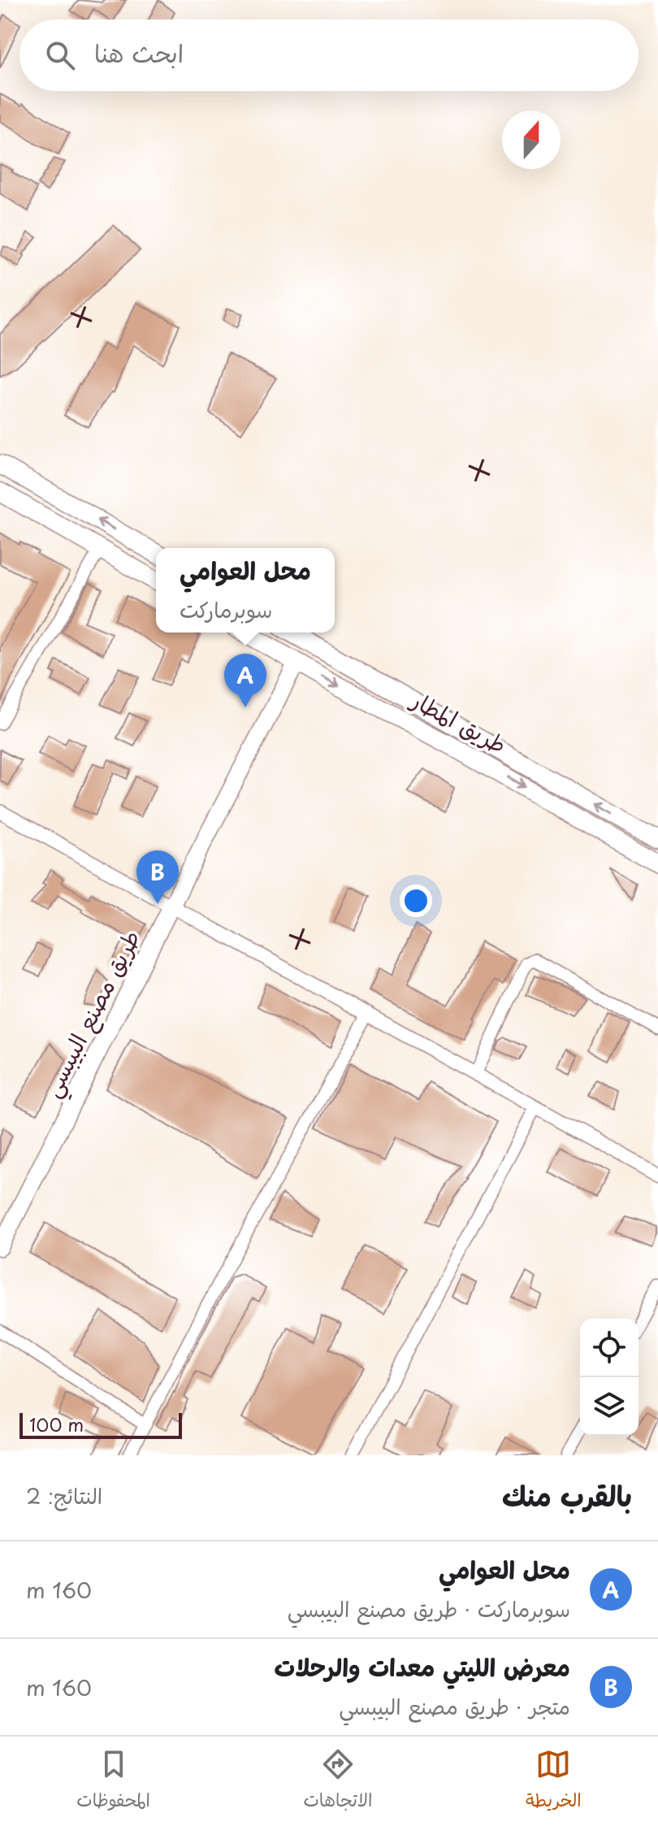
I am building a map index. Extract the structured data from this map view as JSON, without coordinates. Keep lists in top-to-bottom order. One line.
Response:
{"streets":{"highway":["طريق المطار"],"main road":["طريق مصنع البيبسي"]},"crossings":[["طريق المطار","طريق مصنع البيبسي"]],"scale_bar":"100 m","north":"top","page":{"search":"ابحث هنا","popup":["محل العوامي","سوبرماركت"],"pins":["A","B"],"scale":"100 m","heading":["بالقرب منك","النتائج: 2"],"list":[{"mark":"A","name":"محل العوامي","note":"سوبرماركت · طريق مصنع البيبسي","value":"160 m"},{"mark":"B","name":"معرض الليتي معدات والرحلات","note":"متجر · طريق مصنع البيبسي","value":"160 m"}],"nav":["الخريطة","الاتجاهات","المحفوظات"]}}
